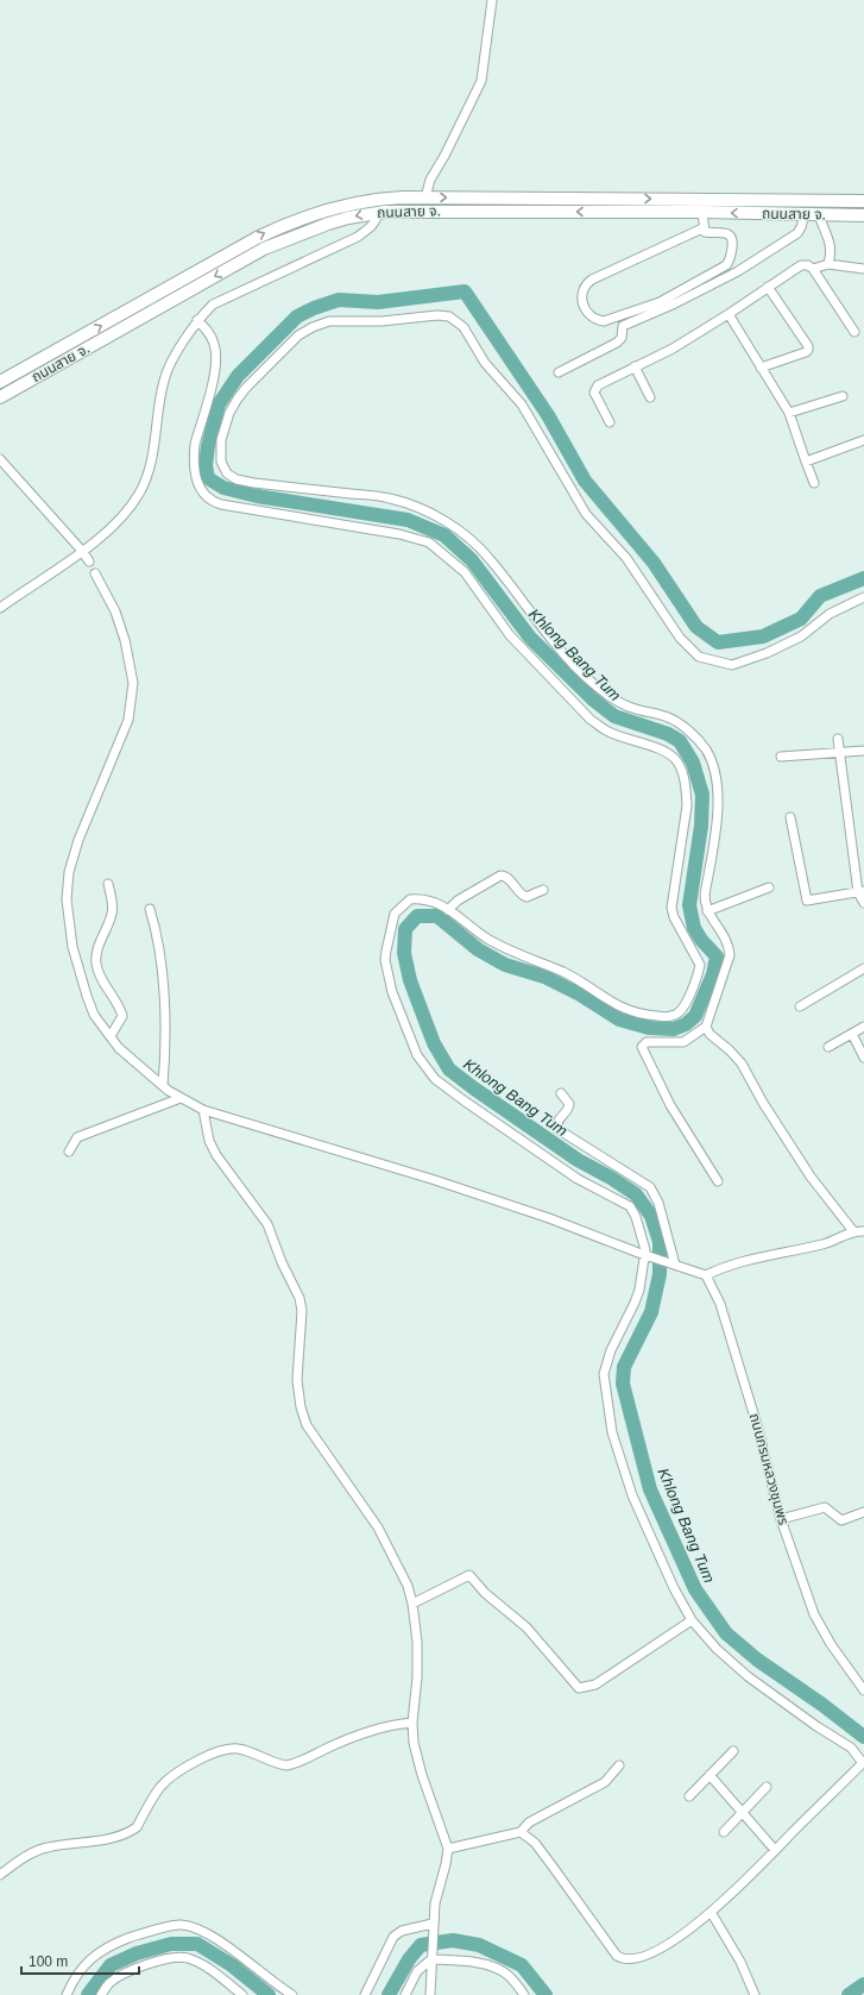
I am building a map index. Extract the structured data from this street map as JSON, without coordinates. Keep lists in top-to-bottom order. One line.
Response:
{"streets":{"main road":["ถนนสาย จ."],"street":["ถนนกรมหลวงชุมพร"]},"water":["Khlong Bang Tum"],"scale_bar":"100 m"}
